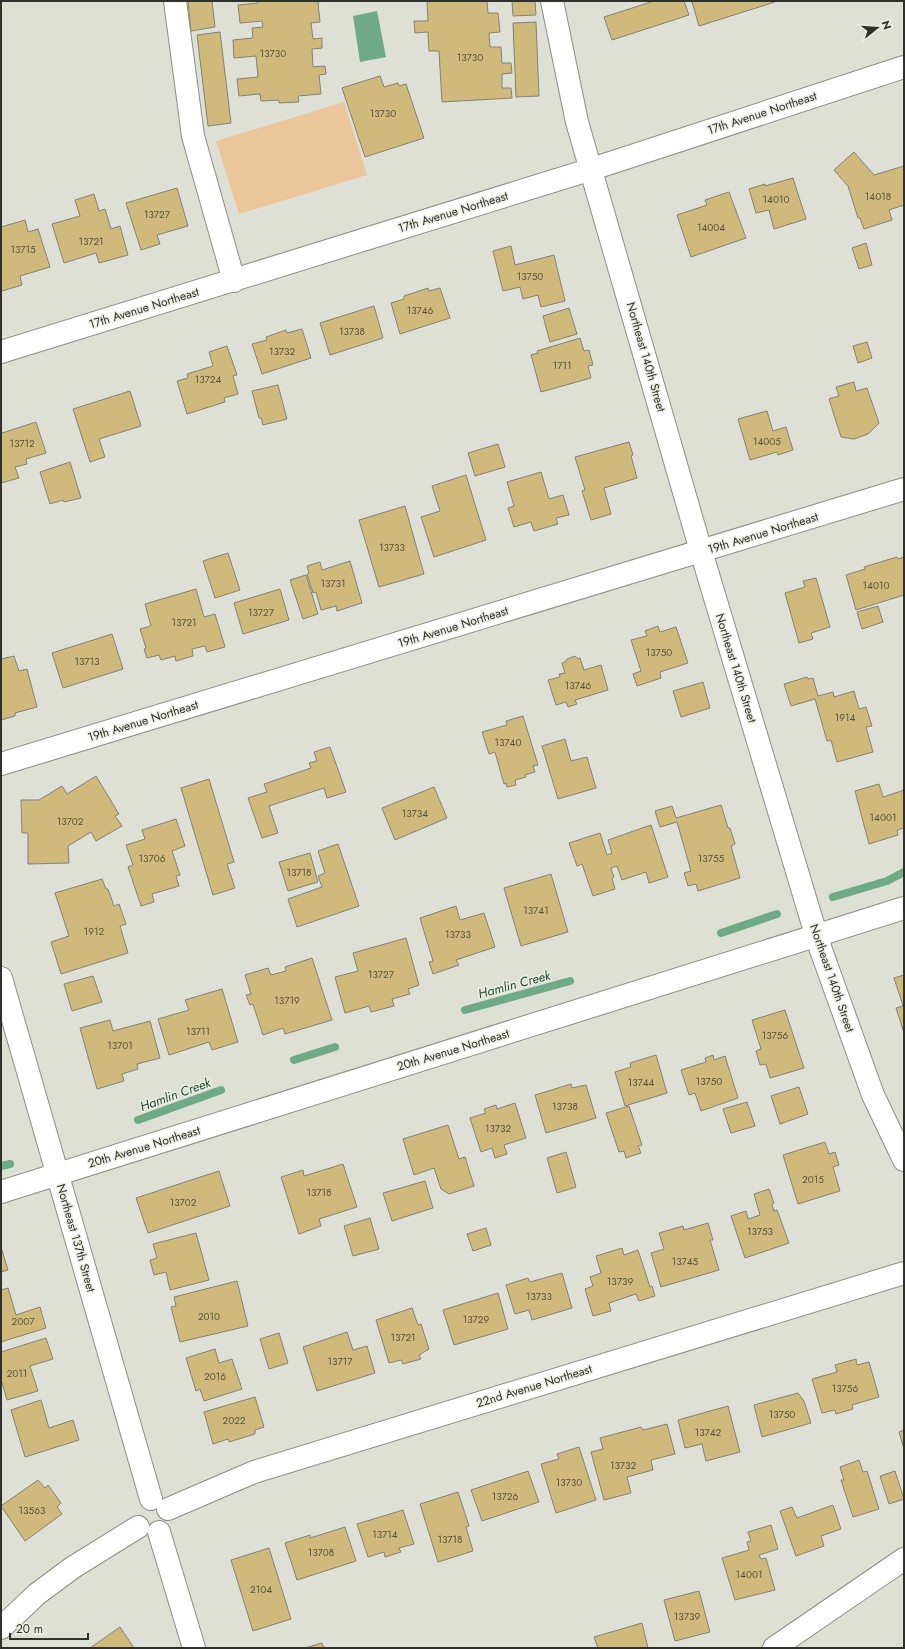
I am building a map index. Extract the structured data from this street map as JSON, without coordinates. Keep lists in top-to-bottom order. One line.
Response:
{"streets":{"street":["17th Avenue Northeast","Northeast 140th Street","19th Avenue Northeast","20th Avenue Northeast","Northeast 137th Street","22nd Avenue Northeast"]},"crossings":[["17th Avenue Northeast","Northeast 140th Street"],["Northeast 140th Street","19th Avenue Northeast"],["Northeast 140th Street","20th Avenue Northeast"],["20th Avenue Northeast","Northeast 137th Street"],["Northeast 137th Street","22nd Avenue Northeast"]],"water":["Hamlin Creek"],"house_numbers":["13730","13730","13730","14018","14010","13727","14004","13721","13715","13750","13746","13738","13732","1711","13724","14005","13712","13733","13731","14010","13727","13721","13750","13713","13746","1914","13740","13734","14001","13702","13706","13755","13718","13741","1912","13733","13727","13719","13711","13756","13701","13750","13744","13738","13732","2015","13718","13702","13753","13745","13739","13733","2010","13729","2007","13721","13717","2011","2016","13756","13750","2022","13742","13732","13730","13726","13563","13714","13718","13708","14001","2104","13739"],"scale_bar":"20 m","north":"right"}
